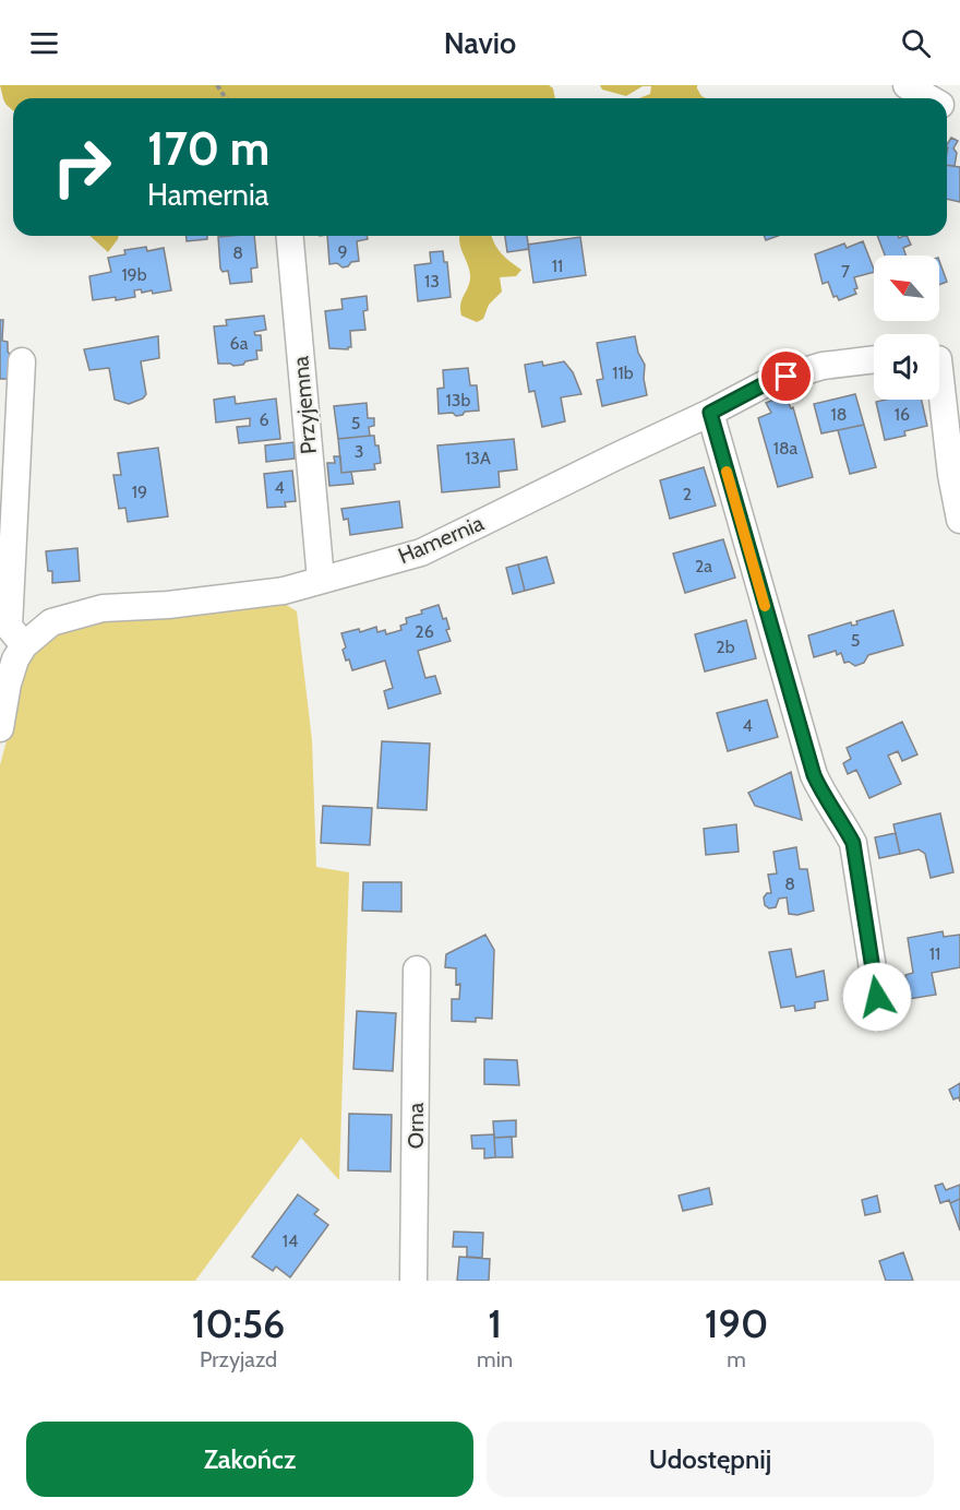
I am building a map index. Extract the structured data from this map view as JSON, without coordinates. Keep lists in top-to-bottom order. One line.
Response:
{"streets":{"street":["Przyjemna","Hamernia","Orna"]},"crossings":[["Przyjemna","Hamernia"]],"house_numbers":["9","8","11","7","19b","13","6a","11b","13b","18","16","6","5","18a","3","13A","4","19","2","2a","26","5","2b","4","8","11","14"],"north":"top left","page":{"header":"Navio","turn":["170 m","Hamernia"],"eta":["10:56","Przyjazd","1","min","190","m"],"buttons":["Zakończ","Udostępnij"]}}
